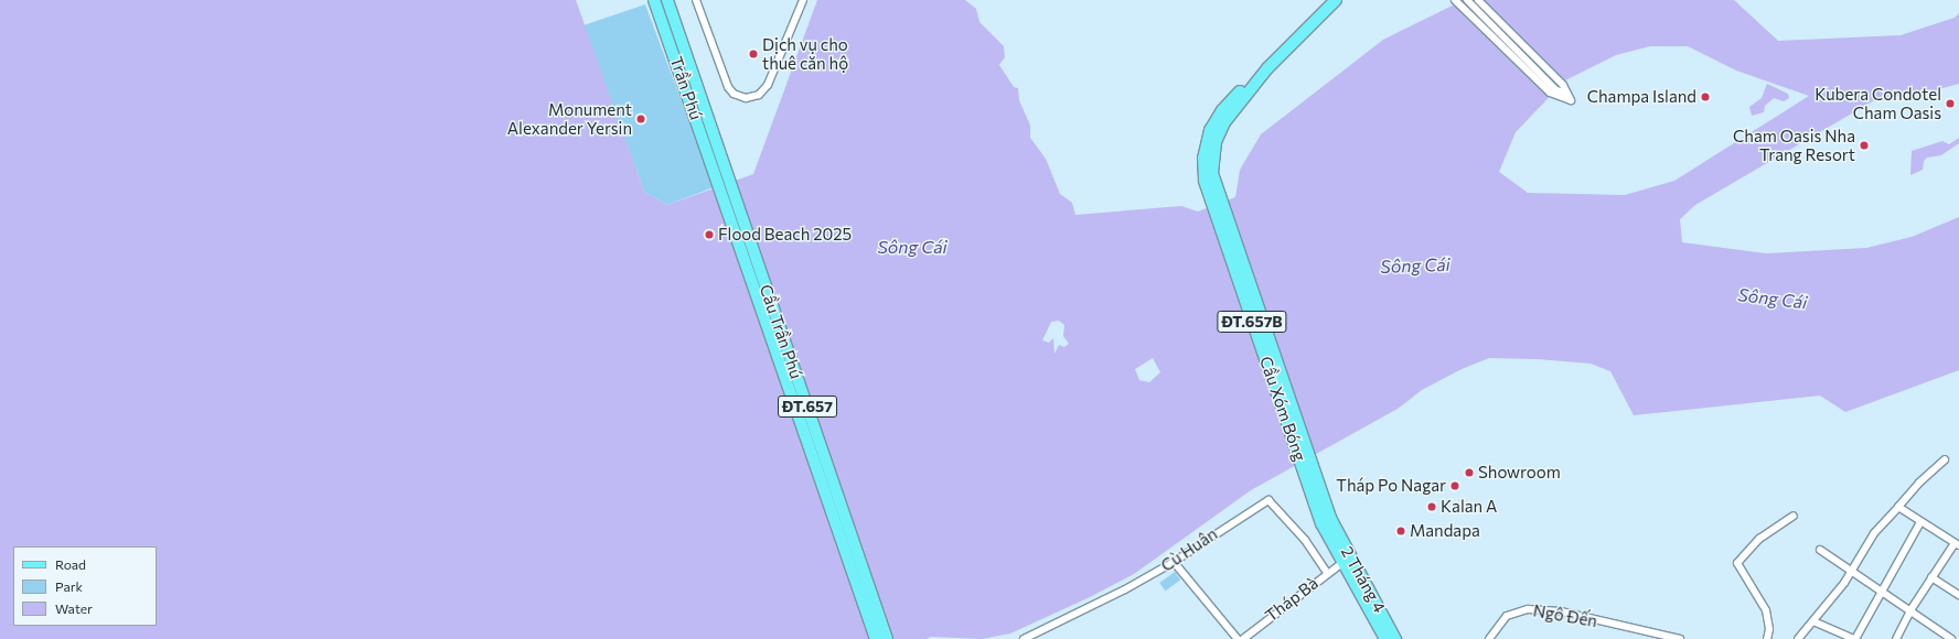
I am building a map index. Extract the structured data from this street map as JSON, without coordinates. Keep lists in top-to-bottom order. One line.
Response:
{"streets":{"main road":["Trần Phú","ĐT.657B","Cầu Trần Phú","ĐT.657","Cầu Xóm Bóng","2 Tháng 4"],"street":["Cù Huân","Tháp Bà","Ngô Đến"]},"crossings":[["Trần Phú","Cầu Trần Phú"],["Cầu Xóm Bóng","2 Tháng 4"],["Cù Huân","Tháp Bà"],["2 Tháng 4","Tháp Bà"]],"water":["Sông Cái"],"places":["Dịch vụ cho thuê căn hộ","Champa Island","Kubera Condotel Cham Oasis","Monument Alexander Yersin","Cham Oasis Nha Trang Resort","Flood Beach 2025","Showroom","Tháp Po Nagar","Kalan A","Mandapa"],"legend":["Road","Park","Water"]}
